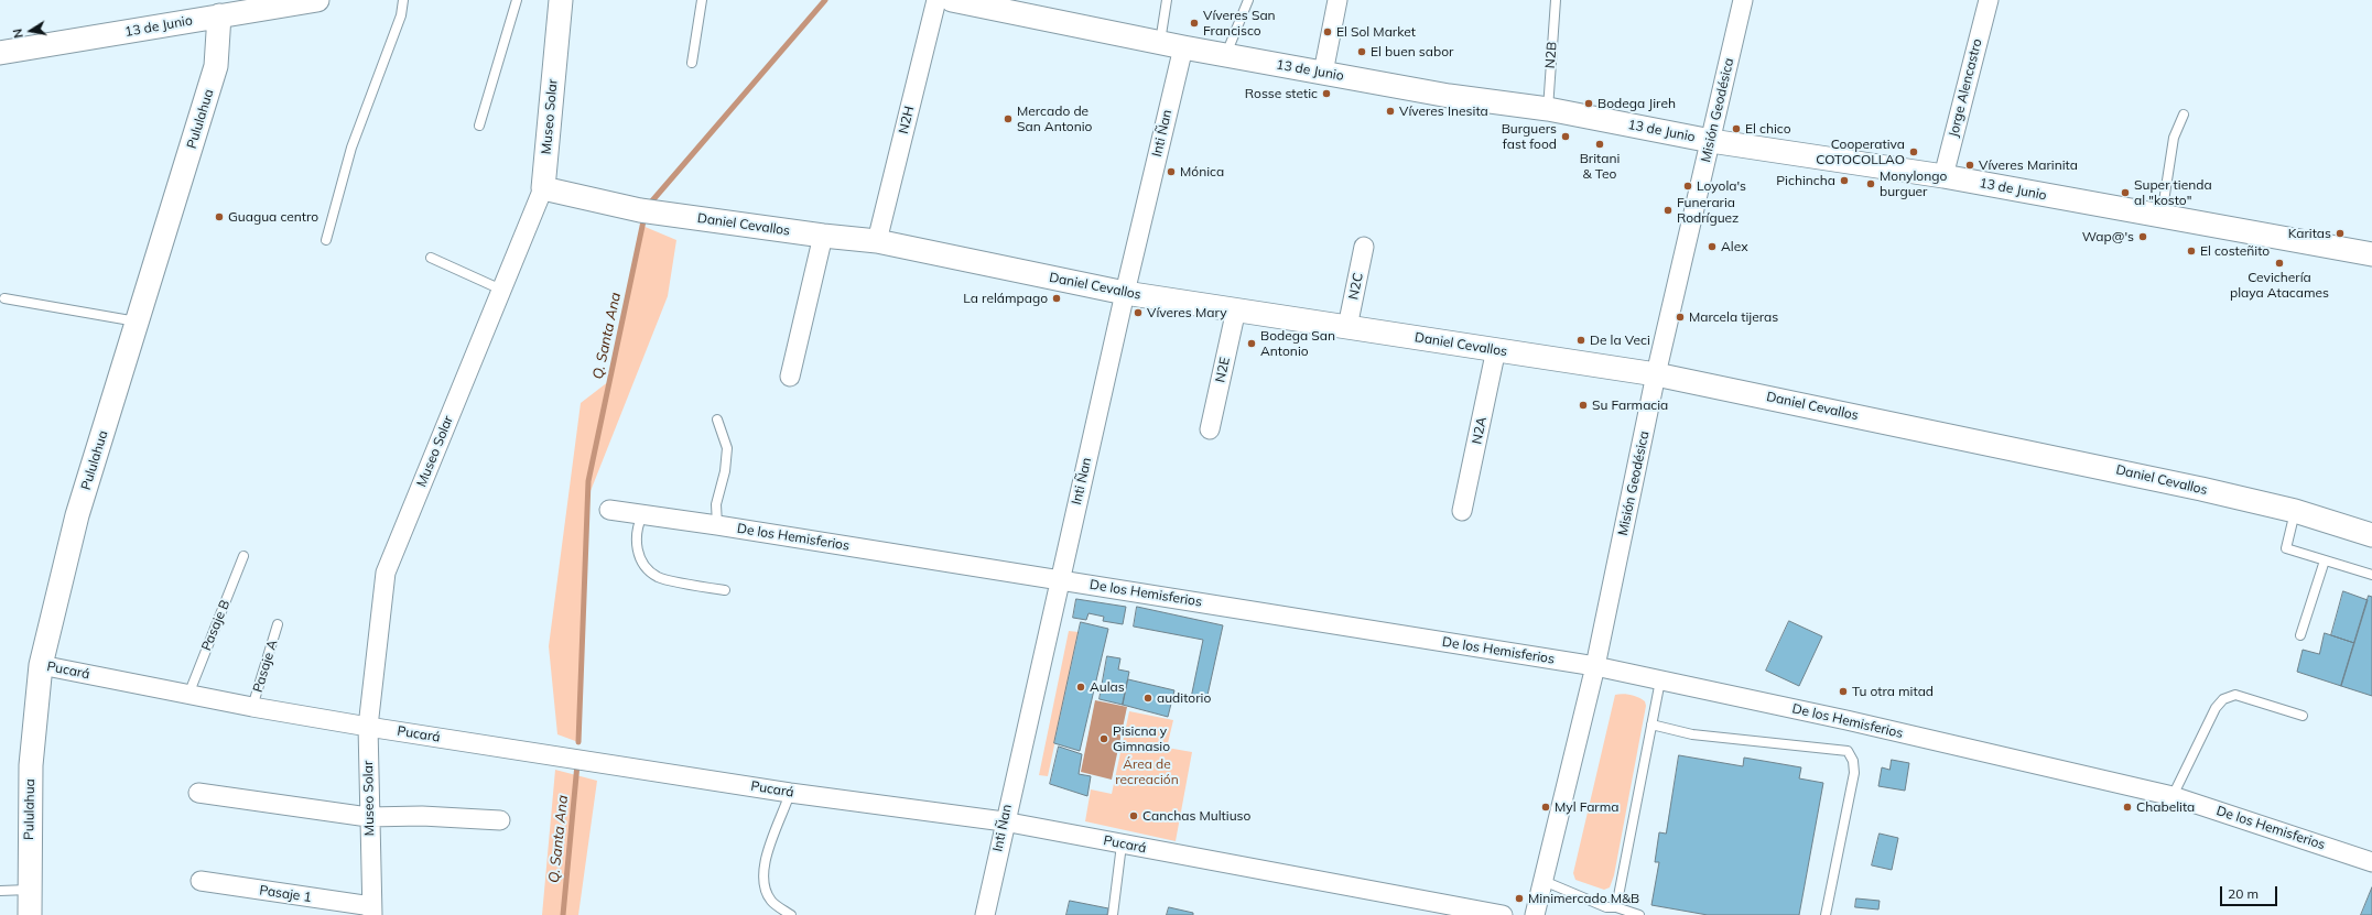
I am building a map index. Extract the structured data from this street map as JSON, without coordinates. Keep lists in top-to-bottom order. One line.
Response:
{"streets":{"street":["13 de Junio","Jorge Alencastro","Misión Geodésica","Museo Solar","Pululahua","N2H","Inti Ñan","Daniel Cevallos","N2C","N2E","N2A","De los Hemisferios","Pucará","Pasaje 1"],"lane":["N2B","Pasaje B","Pasaje A"]},"crossings":[["13 de Junio","N2B"],["13 de Junio","Jorge Alencastro"],["13 de Junio","Misión Geodésica"],["13 de Junio","Pululahua"],["13 de Junio","Inti Ñan"],["Misión Geodésica","Daniel Cevallos"],["Misión Geodésica","De los Hemisferios"],["Museo Solar","Daniel Cevallos"],["Museo Solar","Pucará"],["Museo Solar","Pasaje 1"],["Pululahua","Pucará"],["N2H","Daniel Cevallos"],["Inti Ñan","Daniel Cevallos"],["Inti Ñan","De los Hemisferios"],["Inti Ñan","Pucará"],["Daniel Cevallos","N2C"],["Daniel Cevallos","N2E"],["Daniel Cevallos","N2A"],["Pasaje B","Pucará"],["Pasaje A","Pucará"]],"water":["Q. Santa Ana"],"parks":["Área de recreación"],"places":["Víveres San Francisco","El Sol Market","El buen sabor","Rosse stetic","Bodega Jireh","Víveres Inesita","Mercado de San Antonio","El chico","Burguers fast food","Britani & Teo","Cooperativa COTOCOLLAO","Víveres Marinita","Mónica","Pichincha","Monylongo burguer","Loyola's","Super tienda al \"kosto\"","Funeraria Rodríguez","Guagua centro","Karitas","Wap@'s","Alex","El costeñito","Cevichería playa Atacames","La relámpago","Víveres Mary","Marcela tijeras","De la Veci","Bodega San Antonio","Su Farmacia","Aulas","Tu otra mitad","auditorio","Pisicna y Gimnasio","Myl Farma","Chabelita","Canchas Multiuso","Minimercado M&B"],"scale_bar":"20 m","north":"left"}
